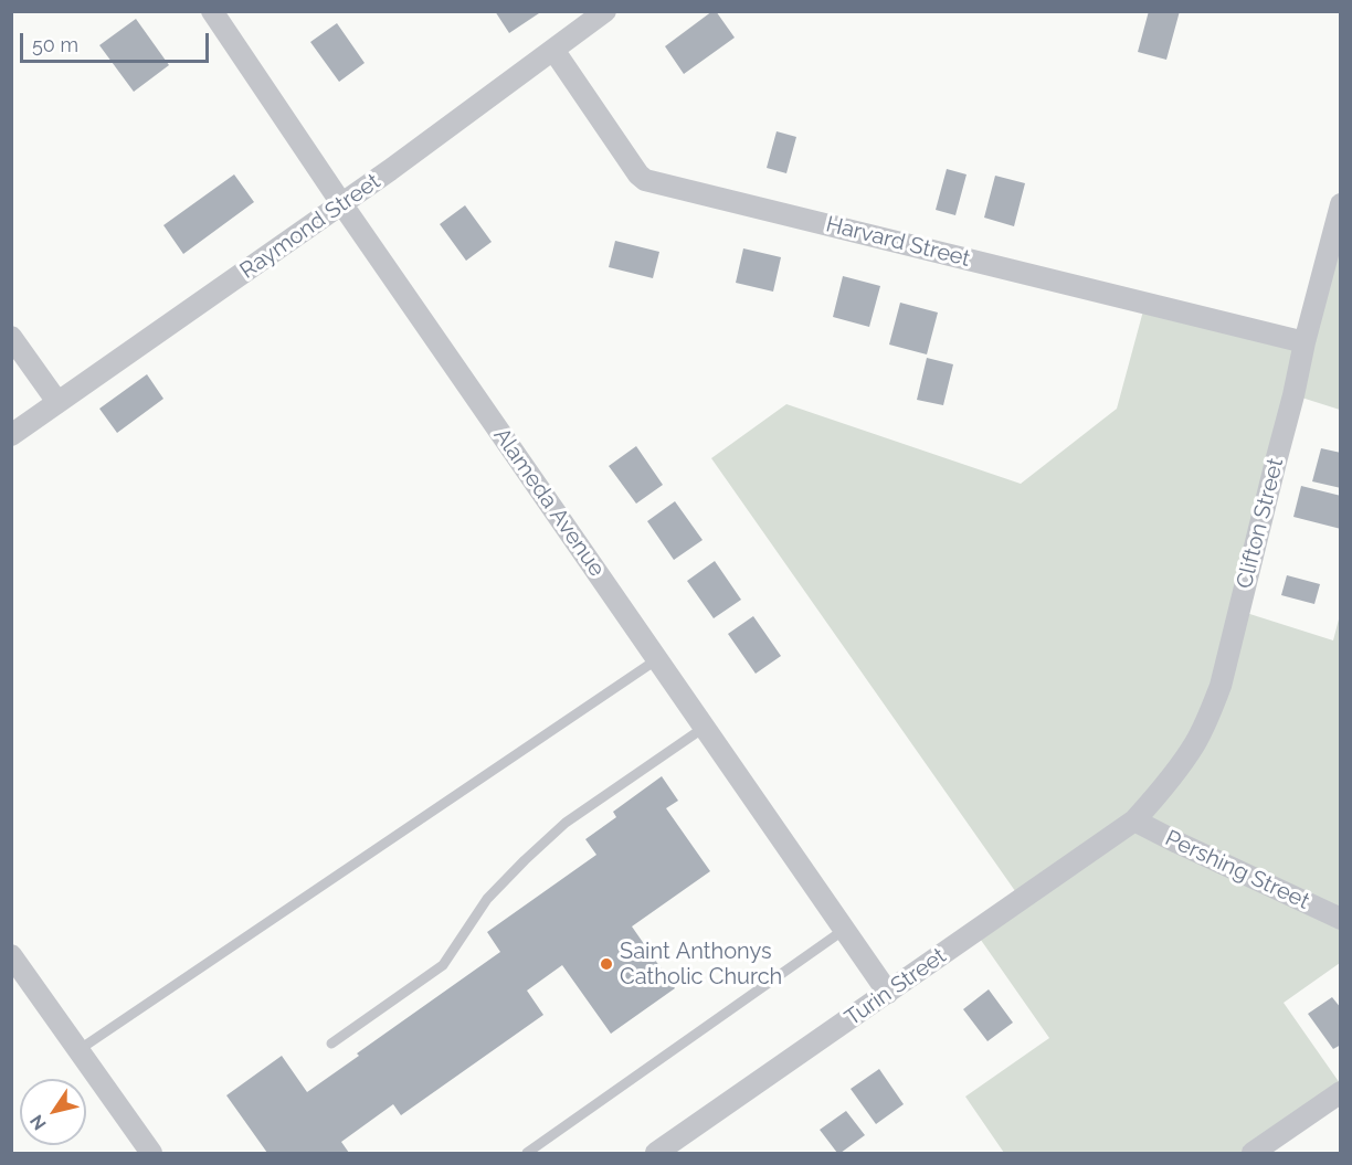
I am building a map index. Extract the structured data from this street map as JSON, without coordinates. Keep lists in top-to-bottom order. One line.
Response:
{"streets":{"street":["Raymond Street","Harvard Street","Alameda Avenue","Clifton Street","Pershing Street","Turin Street"]},"crossings":[["Raymond Street","Harvard Street"],["Raymond Street","Alameda Avenue"],["Harvard Street","Clifton Street"],["Alameda Avenue","Turin Street"],["Clifton Street","Pershing Street"],["Clifton Street","Turin Street"],["Pershing Street","Turin Street"]],"places":["Saint Anthonys Catholic Church"],"scale_bar":"50 m","north":"bottom left"}
